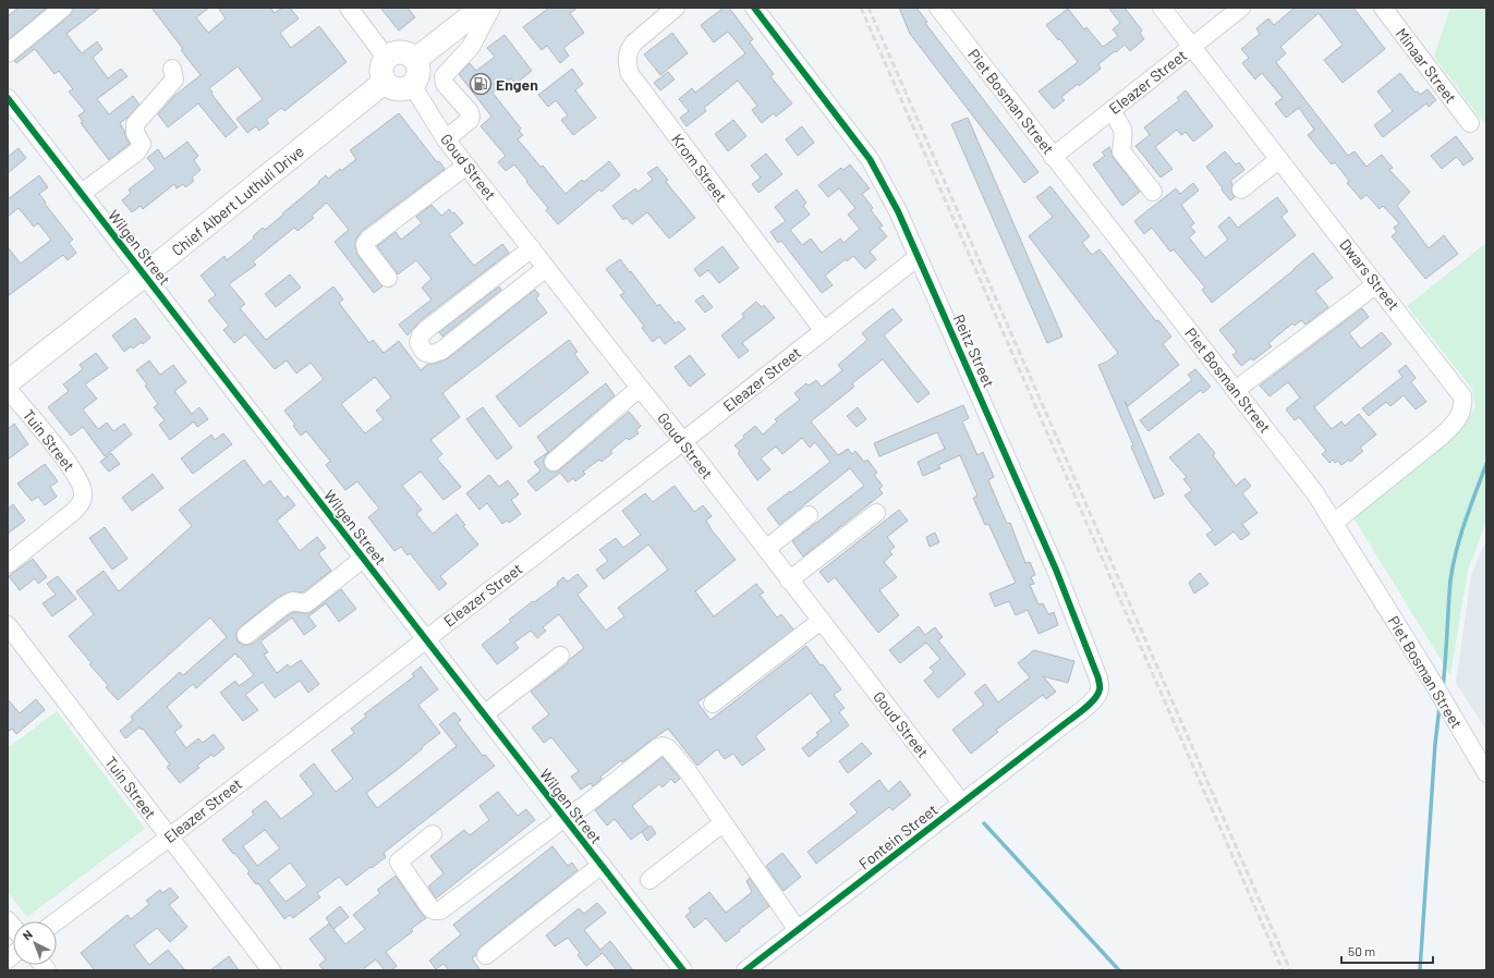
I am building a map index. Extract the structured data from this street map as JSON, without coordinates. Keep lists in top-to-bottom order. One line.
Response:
{"streets":{"main road":["Chief Albert Luthuli Drive"],"street":["Minaar Street","Eleazer Street","Piet Bosman Street","Goud Street","Krom Street","Wilgen Street","Dwars Street","Reitz Street","Tuin Street","Fontein Street"]},"crossings":[["Eleazer Street","Piet Bosman Street"],["Eleazer Street","Goud Street"],["Eleazer Street","Krom Street"],["Eleazer Street","Wilgen Street"],["Eleazer Street","Dwars Street"],["Eleazer Street","Reitz Street"],["Eleazer Street","Tuin Street"],["Piet Bosman Street","Dwars Street"],["Goud Street","Chief Albert Luthuli Drive"],["Goud Street","Fontein Street"],["Chief Albert Luthuli Drive","Wilgen Street"],["Reitz Street","Fontein Street"]],"places":{"fuel station":["Engen"]},"scale_bar":"50 m","north":"top left"}
